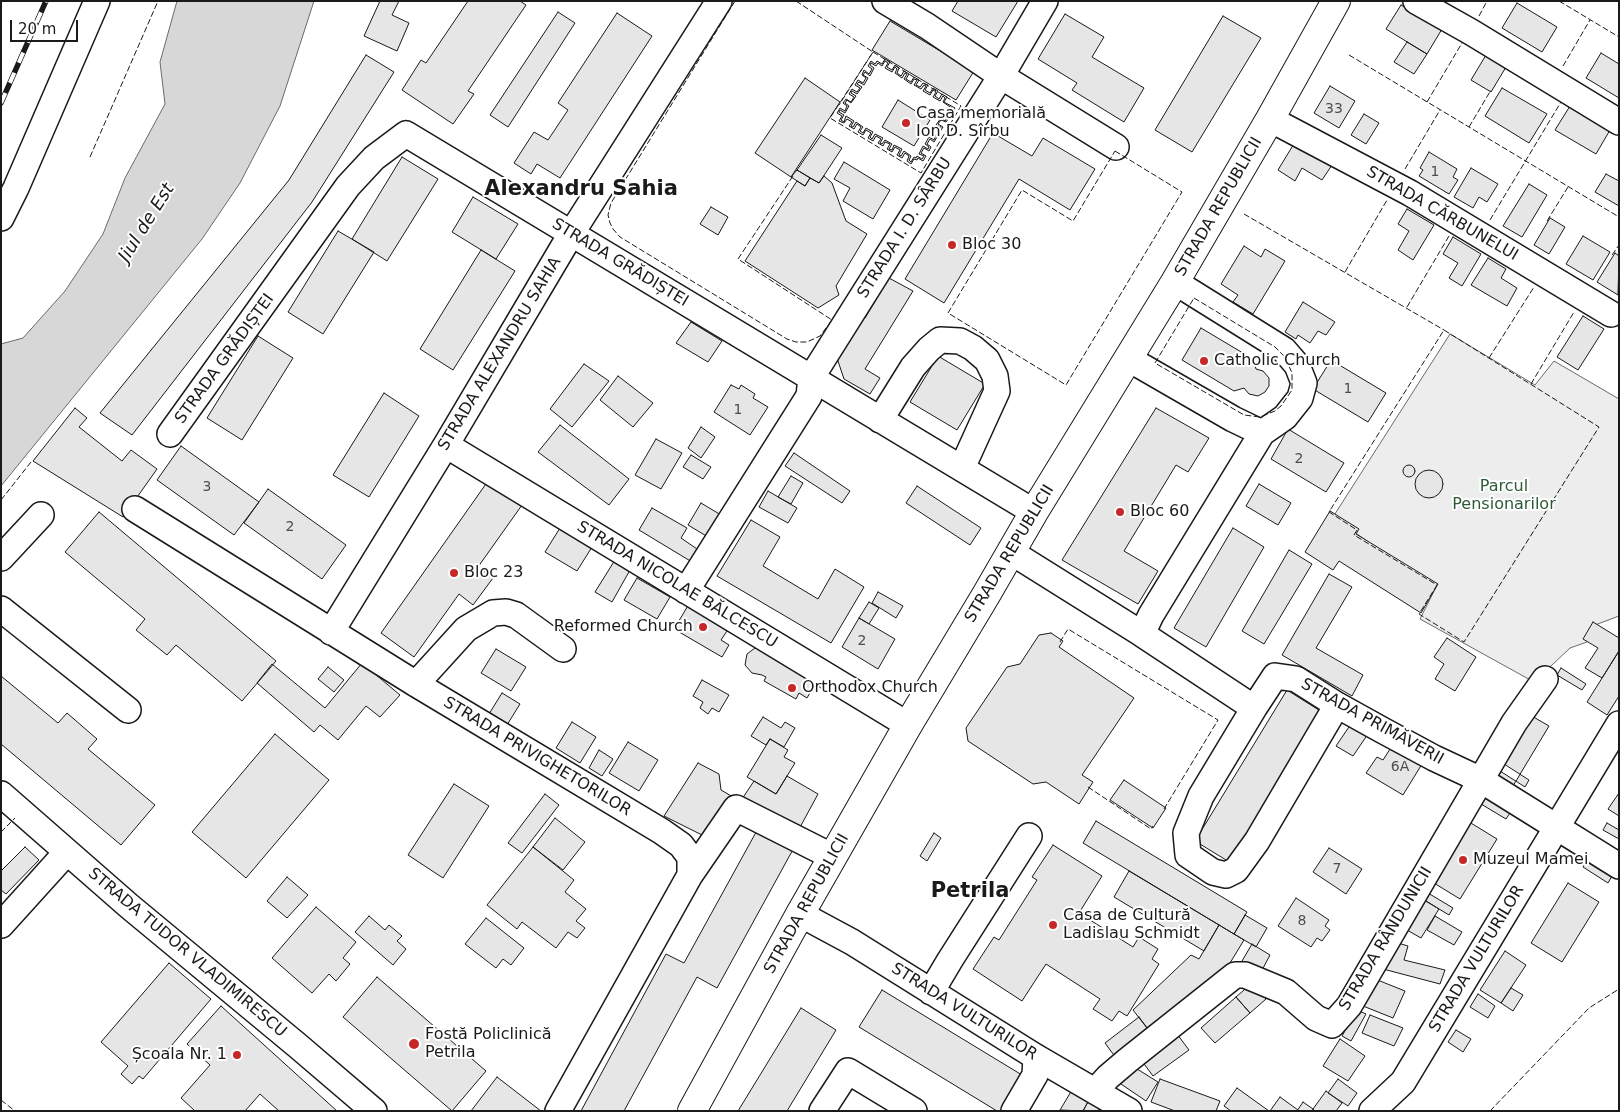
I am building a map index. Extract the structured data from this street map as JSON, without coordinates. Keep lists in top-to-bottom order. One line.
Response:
{"streets":{"main road":["STRADA REPUBLICII"],"street":["STRADA CĂRBUNELUI","STRADA I. D. SÂRBU","STRADA GRĂDIȘTEI","STRADA ALEXANDRU SAHIA","STRADA NICOLAE BĂLCESCU","STRADA PRIMĂVERII","STRADA PRIVIGHETORILOR","STRADA RÂNDUNICII","STRADA TUDOR VLADIMIRESCU","STRADA VULTURILOR"]},"crossings":[["STRADA REPUBLICII","STRADA CĂRBUNELUI"],["STRADA REPUBLICII","STRADA GRĂDIȘTEI"],["STRADA REPUBLICII","STRADA NICOLAE BĂLCESCU"],["STRADA REPUBLICII","STRADA VULTURILOR"],["STRADA I. D. SÂRBU","STRADA GRĂDIȘTEI"],["STRADA GRĂDIȘTEI","STRADA ALEXANDRU SAHIA"],["STRADA ALEXANDRU SAHIA","STRADA NICOLAE BĂLCESCU"],["STRADA ALEXANDRU SAHIA","STRADA PRIVIGHETORILOR"],["STRADA PRIMĂVERII","STRADA RÂNDUNICII"],["STRADA PRIMĂVERII","STRADA VULTURILOR"],["STRADA RÂNDUNICII","STRADA VULTURILOR"]],"districts":["Alexandru Sahia","Petrila"],"water":["Jiul de Est"],"parks":["Parcul Pensionarilor"],"places":["Casa memorială Ion D. Sîrbu","Bloc 30","Catholic Church","Bloc 60","Bloc 23","Reformed Church","Orthodox Church","Muzeul Mamei","Casa de Cultură Ladislau Schmidt","Fostă Policlinică Petrila","Școala Nr. 1"],"house_numbers":["33","1","1","1","2","3","2","2","6A","7","8"],"scale_bar":"20 m"}
